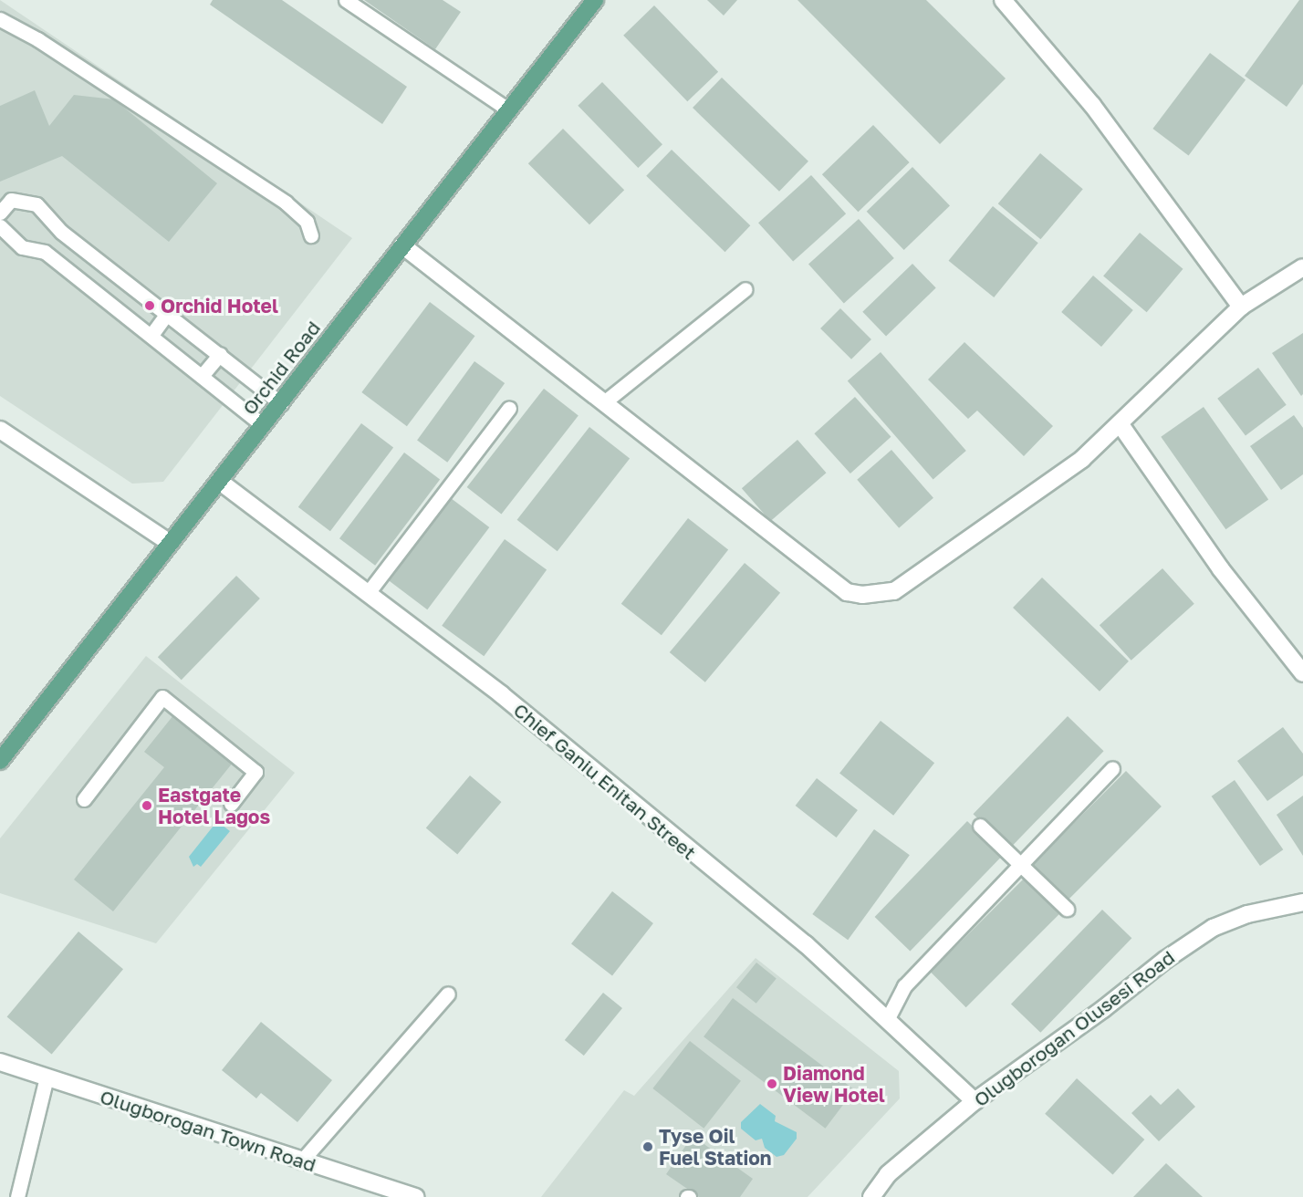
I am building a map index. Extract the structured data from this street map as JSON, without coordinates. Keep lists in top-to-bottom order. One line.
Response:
{"streets":{"main road":["Orchid Road"],"street":["Chief Ganiu Enitan Street","Olugborogan Olusesi Road","Olugborogan Town Road"]},"crossings":[["Orchid Road","Chief Ganiu Enitan Street"],["Chief Ganiu Enitan Street","Olugborogan Olusesi Road"]],"places":["Orchid Hotel","Eastgate Hotel Lagos","Diamond View Hotel","Tyse Oil Fuel Station"]}
